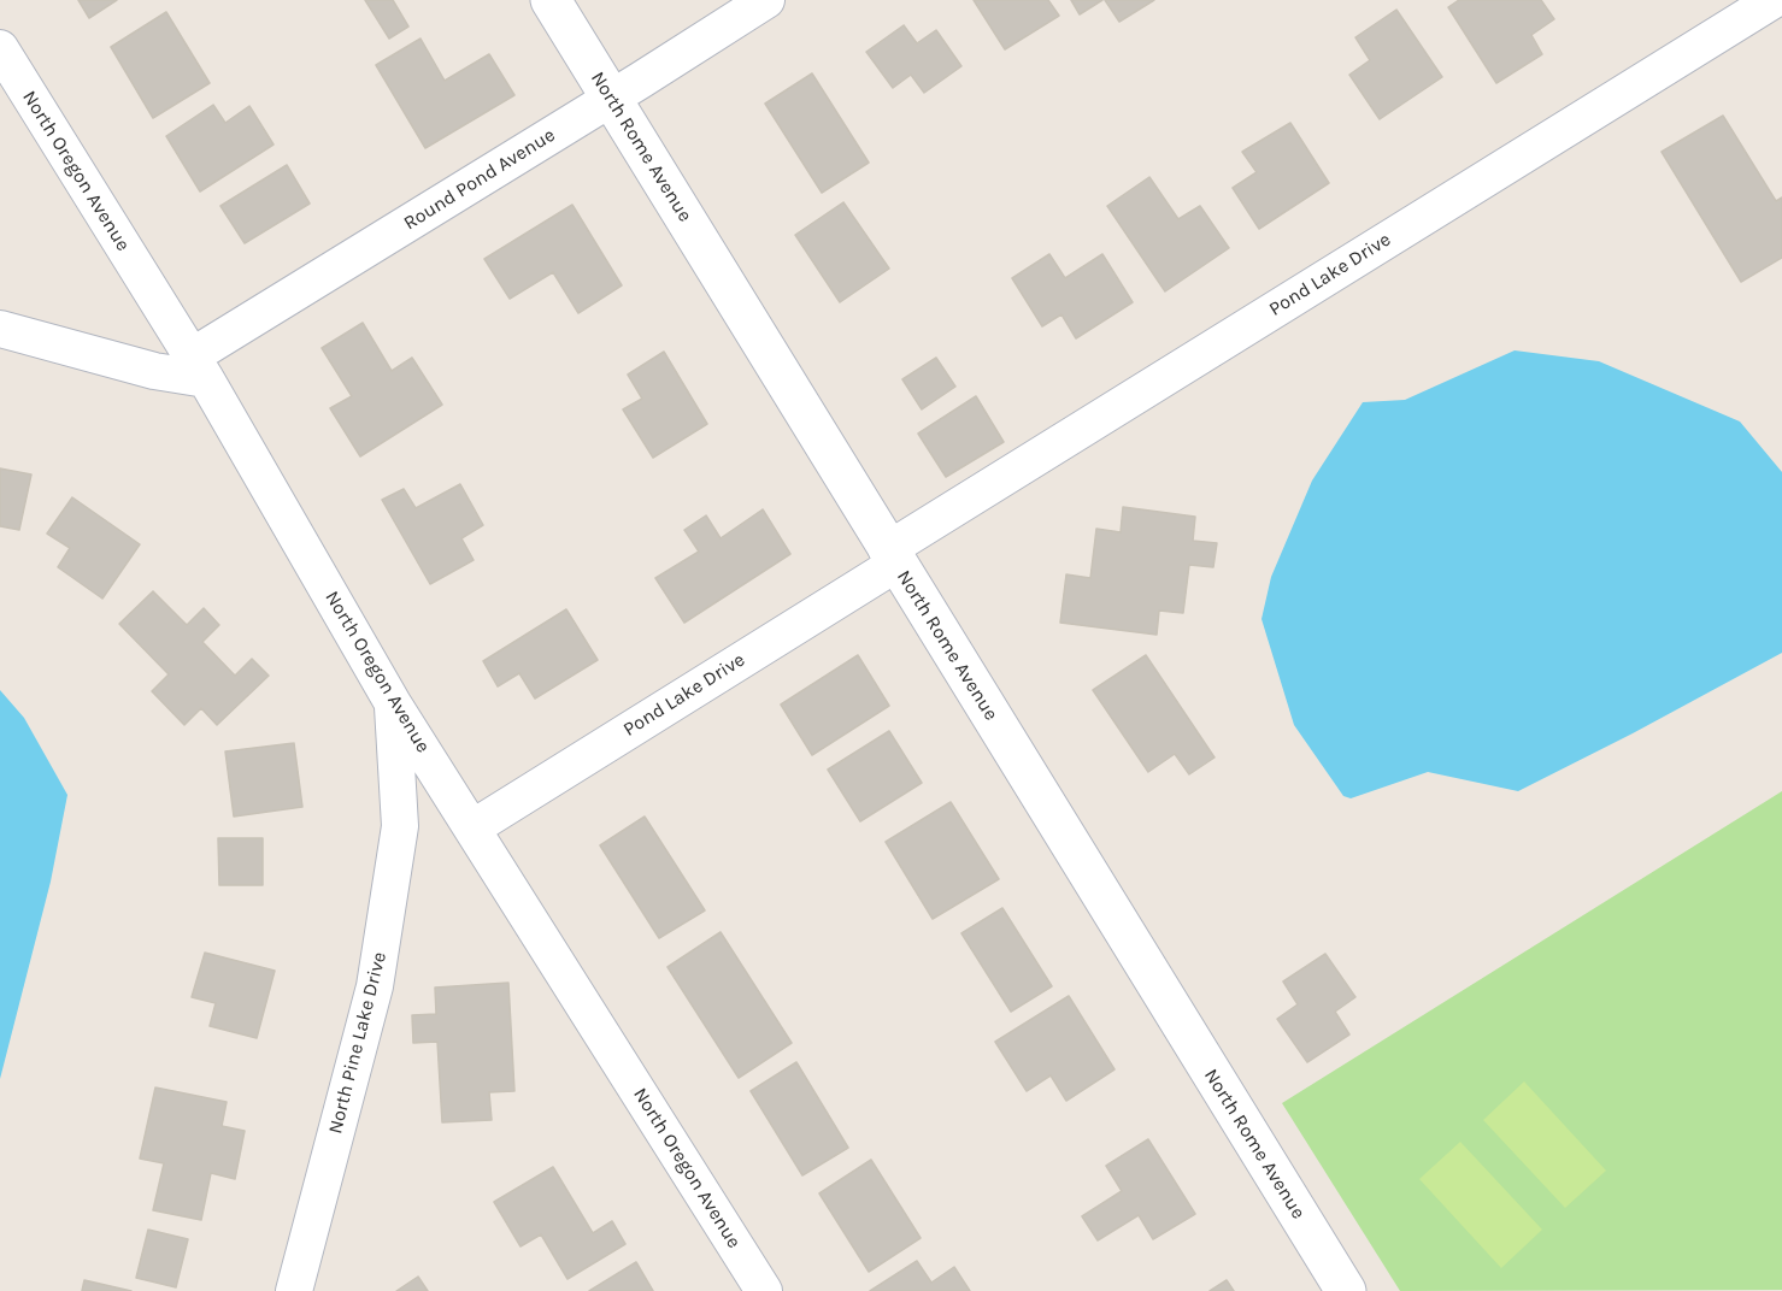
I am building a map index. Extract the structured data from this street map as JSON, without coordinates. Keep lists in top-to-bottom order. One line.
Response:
{"streets":{"street":["North Rome Avenue","North Oregon Avenue","Round Pond Avenue","Pond Lake Drive","North Pine Lake Drive"]},"crossings":[["North Rome Avenue","Round Pond Avenue"],["North Rome Avenue","Pond Lake Drive"],["North Oregon Avenue","Round Pond Avenue"],["North Oregon Avenue","Pond Lake Drive"],["North Oregon Avenue","North Pine Lake Drive"]]}
